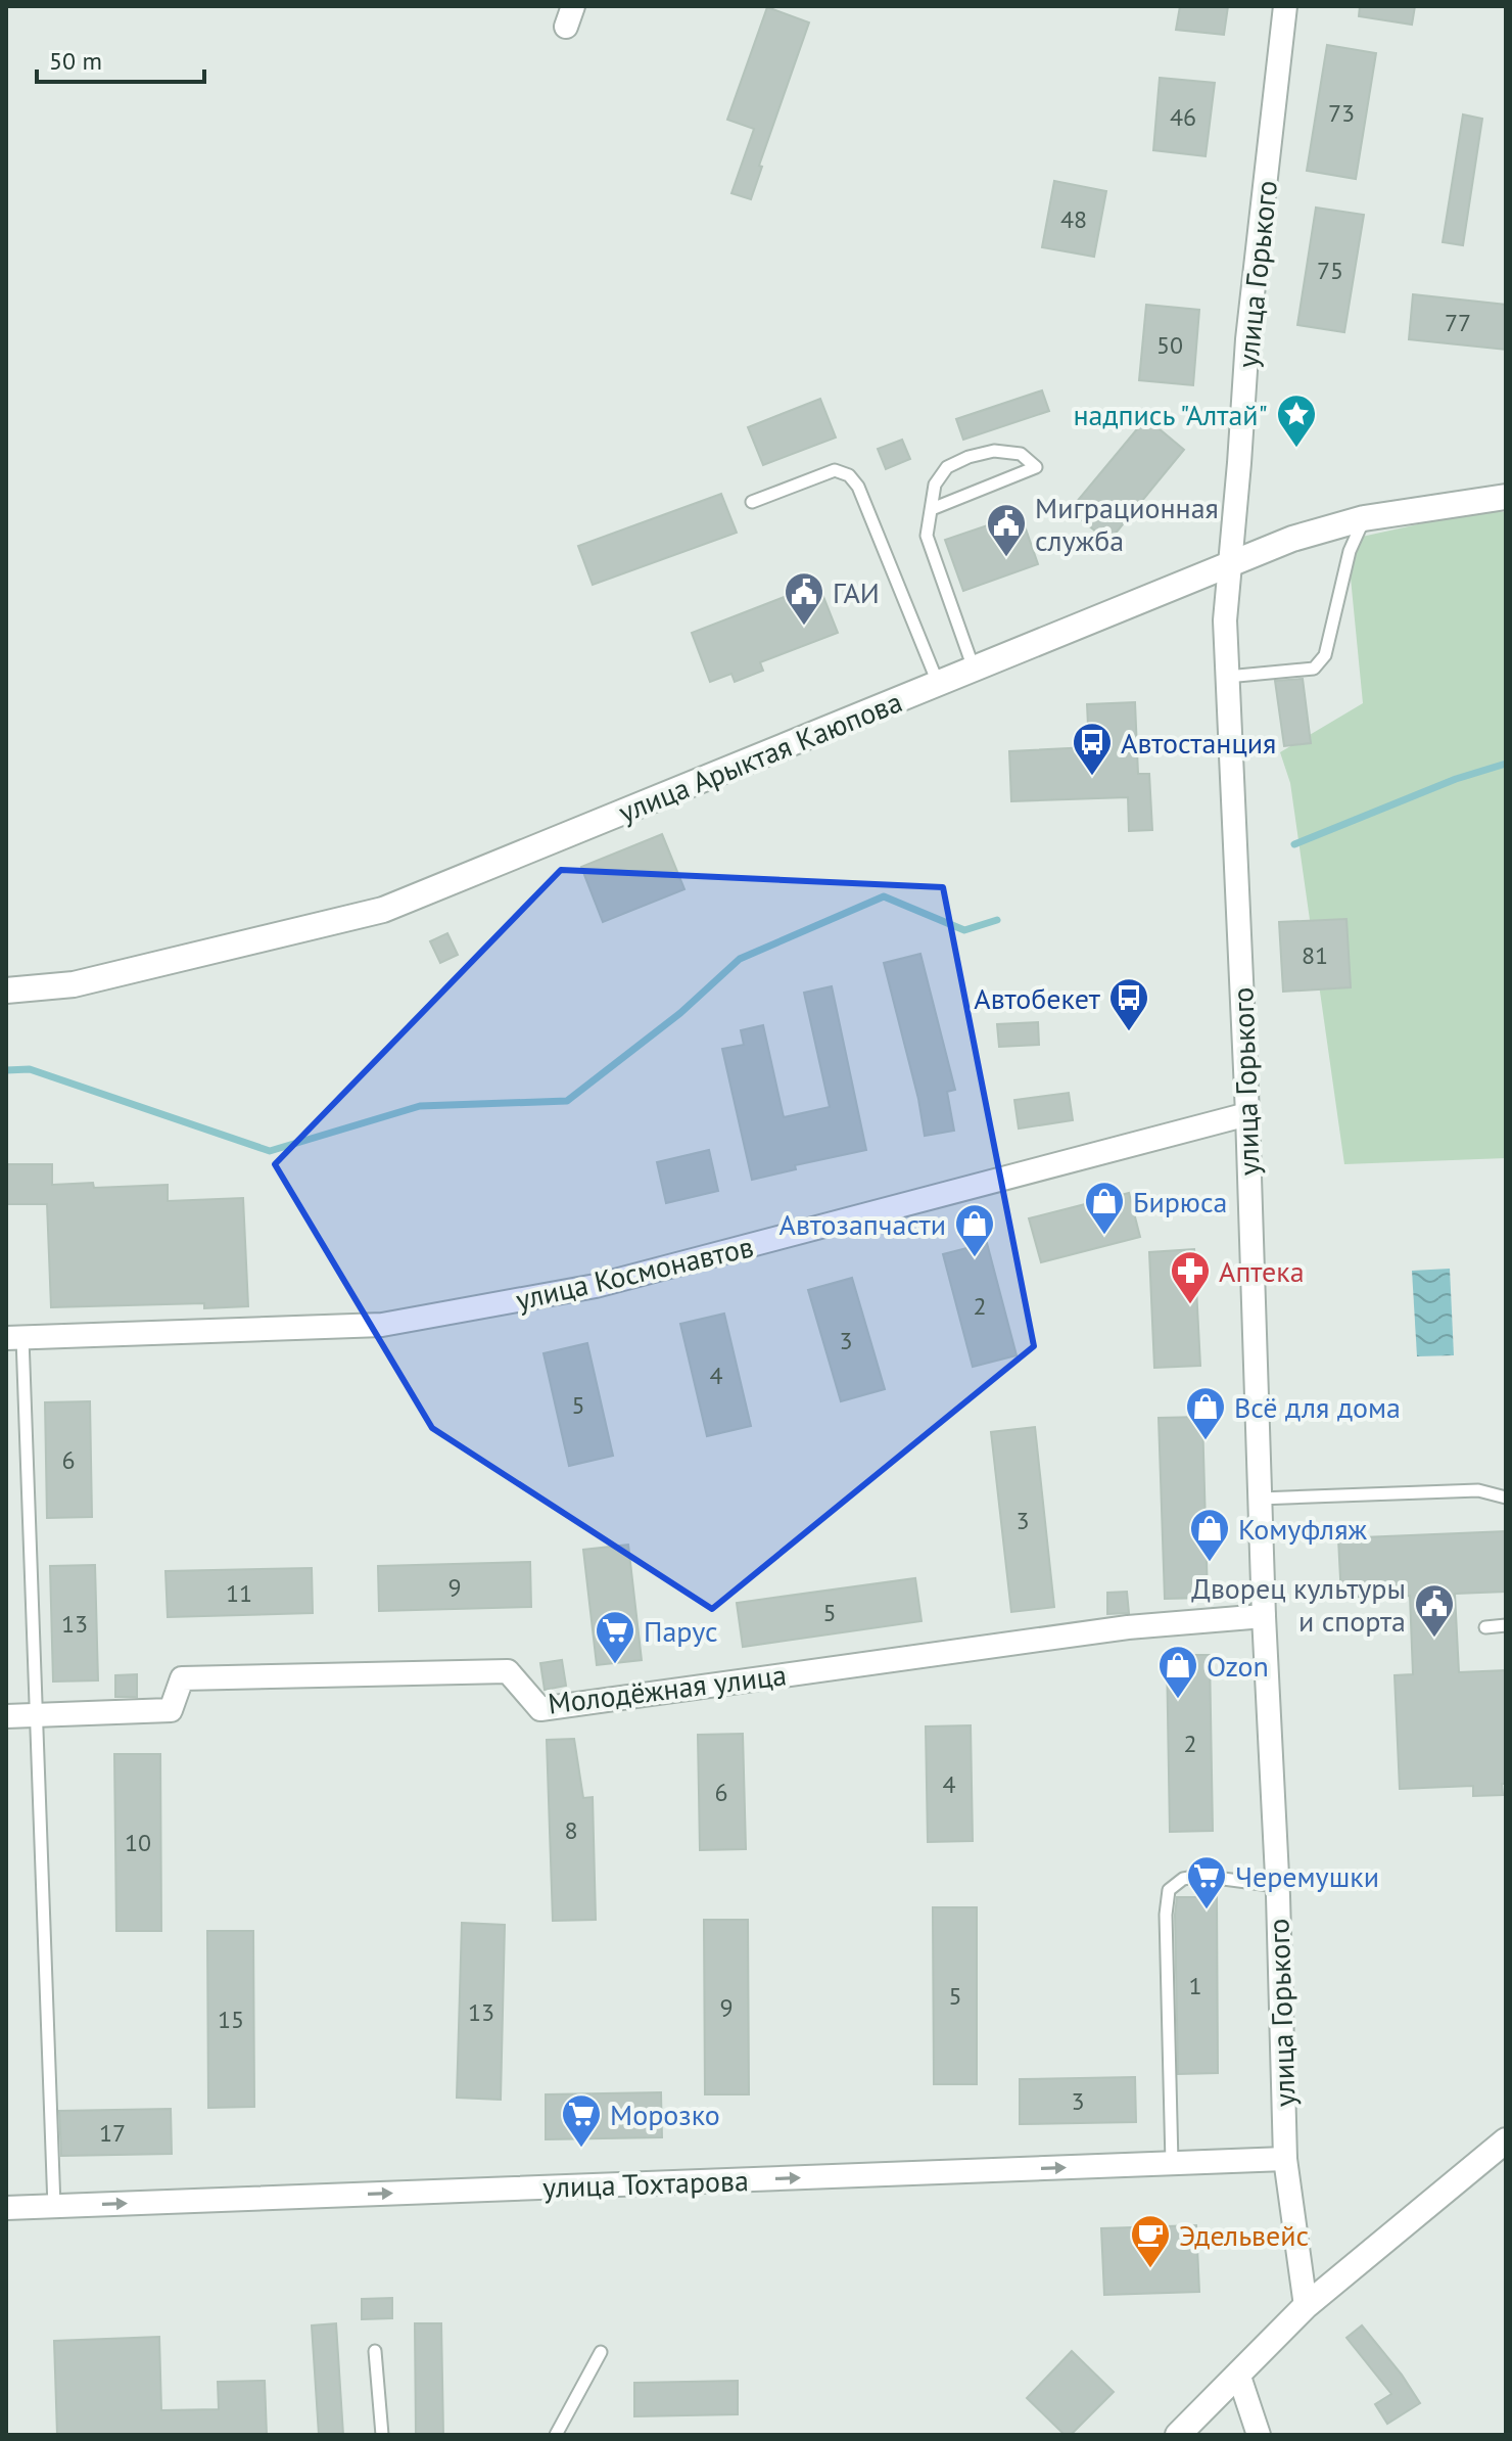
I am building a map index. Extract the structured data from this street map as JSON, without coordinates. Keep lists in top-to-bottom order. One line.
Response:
{"streets":{"street":["улица Горького","улица Арыктая Каюпова","улица Космонавтов","Молодёжная улица","улица Тохтарова"]},"crossings":[["улица Горького","улица Арыктая Каюпова"],["улица Горького","улица Космонавтов"],["улица Горького","Молодёжная улица"],["улица Горького","улица Тохтарова"]],"one_way":["улица Тохтарова"],"places":{"place":["надпись \"Алтай\""],"public building":["Миграционная служба","ГАИ","Дворец культуры и спорта"],"bus stop":["Автостанция","Автобекет"],"shop":["Бирюса","Автозапчасти","Всё для дома","Комуфляж","Ozon"],"pharmacy":["Аптека"],"supermarket":["Парус","Черемушки","Морозко"],"cafe":["Эдельвейс"]},"house_numbers":["73","46","48","75","77","50","81","2","3","4","5","6","3","9","11","5","13","2","4","6","8","10","1","5","9","13","15","3","17"],"scale_bar":"50 m"}
